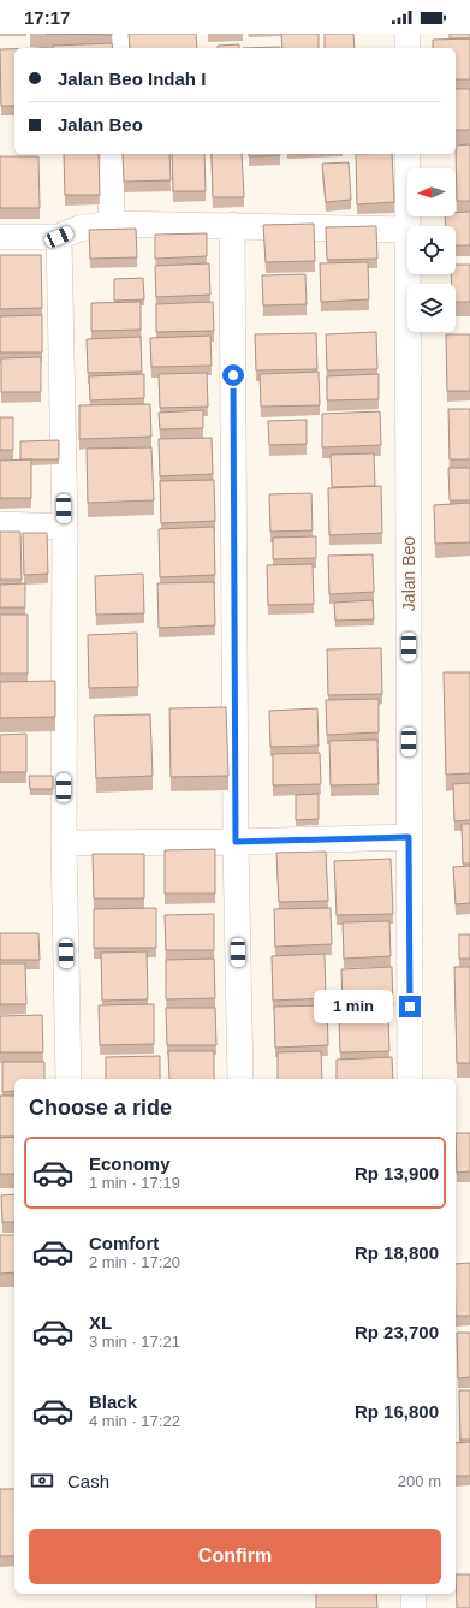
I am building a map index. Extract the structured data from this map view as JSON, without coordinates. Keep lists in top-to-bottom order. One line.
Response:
{"streets":{"street":["Jalan Beo"]},"north":"left","page":{"status":"17:17","banner":["Jalan Beo Indah I","Jalan Beo"],"bubble":"1 min","heading":"Choose a ride","list":[{"name":"Economy","note":"1 min · 17:19","value":"Rp 13,900"},{"name":"Comfort","note":"2 min · 17:20","value":"Rp 18,800"},{"name":"XL","note":"3 min · 17:21","value":"Rp 23,700"},{"name":"Black","note":"4 min · 17:22","value":"Rp 16,800"}],"pay":["Cash","200 m"],"buttons":"Confirm"}}
